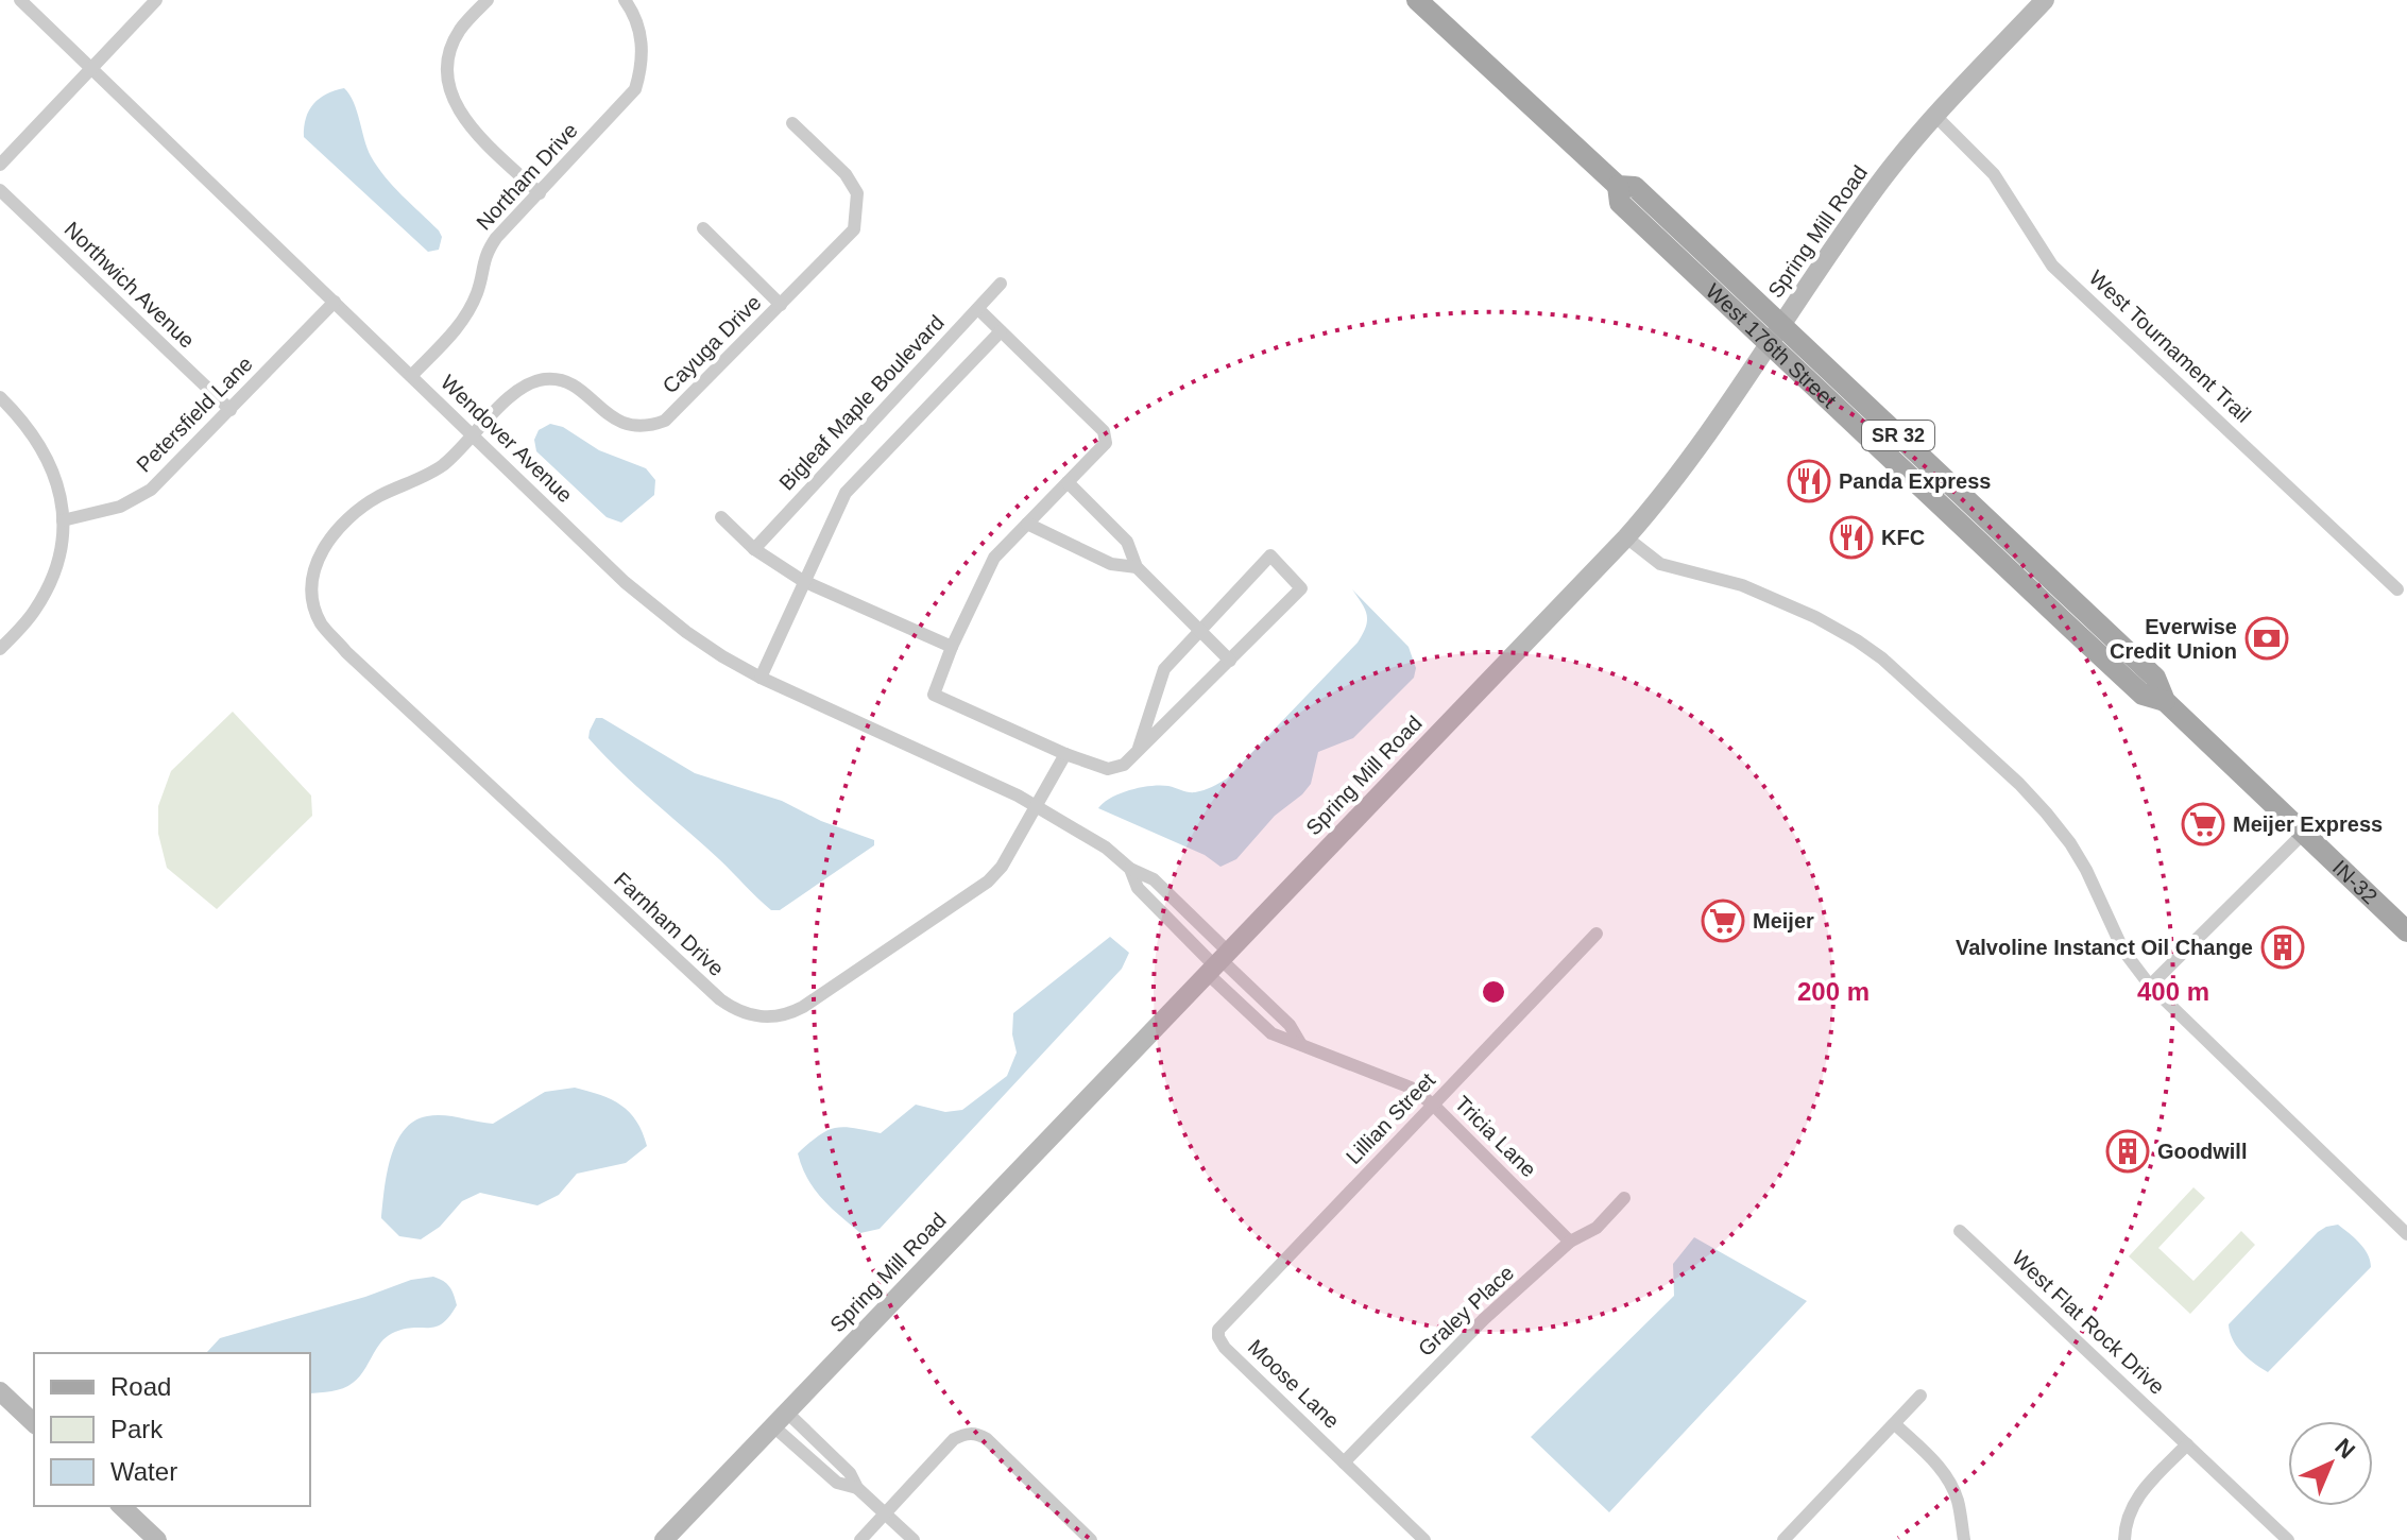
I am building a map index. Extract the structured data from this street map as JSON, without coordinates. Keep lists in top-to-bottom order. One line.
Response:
{"streets":{"main road":["West 176th Street","SR 32","IN-32"],"street":["Northam Drive","Spring Mill Road","Northwich Avenue","Cayuga Drive","West Tournament Trail","Bigleaf Maple Boulevard","Petersfield Lane","Wendover Avenue","Farnham Drive","Lillian Street","Tricia Lane","Graley Place","West Flat Rock Drive","Moose Lane"]},"crossings":[["Northam Drive","Wendover Avenue"],["Spring Mill Road","West 176th Street"],["Spring Mill Road","West Tournament Trail"],["Spring Mill Road","Wendover Avenue"],["Spring Mill Road","Tricia Lane"],["Northwich Avenue","Petersfield Lane"],["Cayuga Drive","Wendover Avenue"],["Cayuga Drive","Farnham Drive"],["West 176th Street","IN-32"],["Petersfield Lane","Wendover Avenue"],["Wendover Avenue","Farnham Drive"],["Wendover Avenue","Tricia Lane"],["Lillian Street","Tricia Lane"],["Lillian Street","Moose Lane"],["Tricia Lane","Graley Place"],["Graley Place","Moose Lane"]],"places":{"restaurant":["Panda Express","KFC"],"bank":["Everwise Credit Union"],"supermarket":["Meijer Express","Meijer"],"building":["Valvoline Instanct Oil Change","Goodwill"]},"legend":["Road","Park","Water"],"north":"top right","rings":["200 m","400 m"]}
